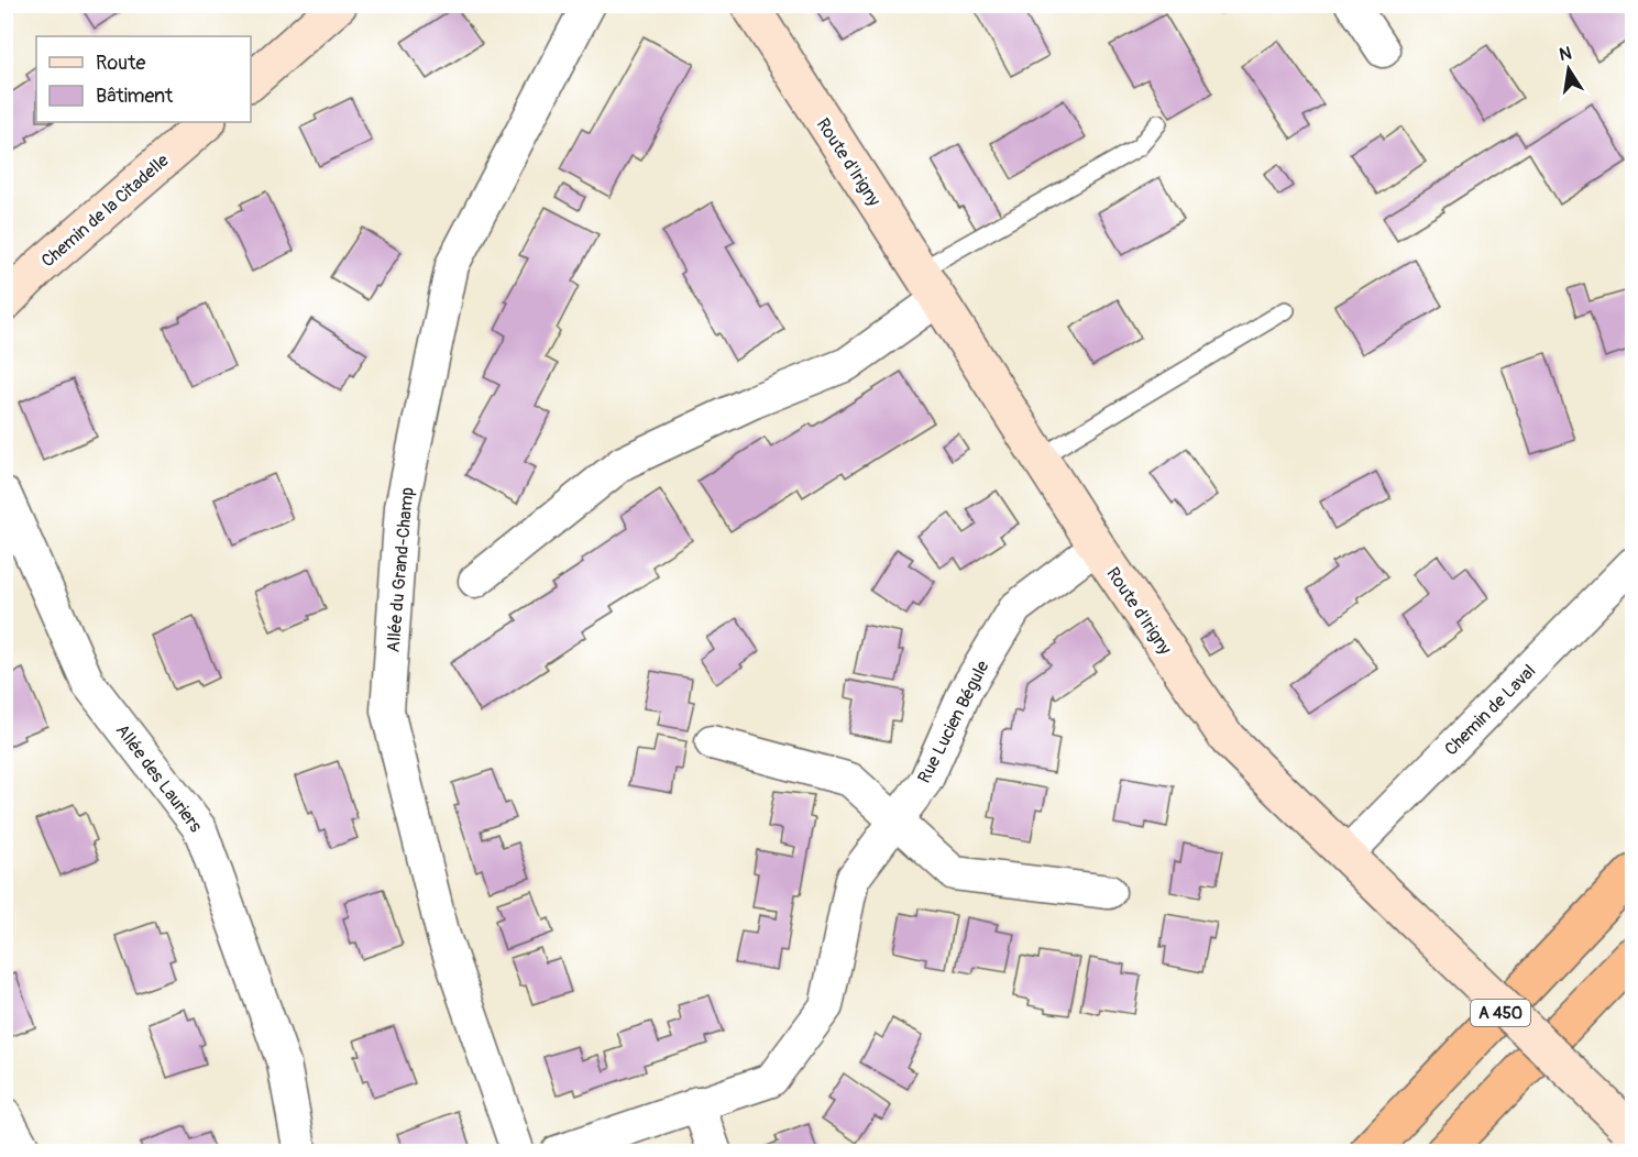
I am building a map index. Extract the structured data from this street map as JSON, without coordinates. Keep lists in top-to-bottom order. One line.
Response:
{"streets":{"highway":["A 450"],"street":["Route d'Irigny","Chemin de la Citadelle","Allée du Grand-Champ","Chemin de Laval","Rue Lucien Bégule","Allée des Lauriers"]},"crossings":[["Route d'Irigny","Chemin de Laval"],["Route d'Irigny","Rue Lucien Bégule"]],"legend":["Route","Bâtiment"],"north":"top"}
